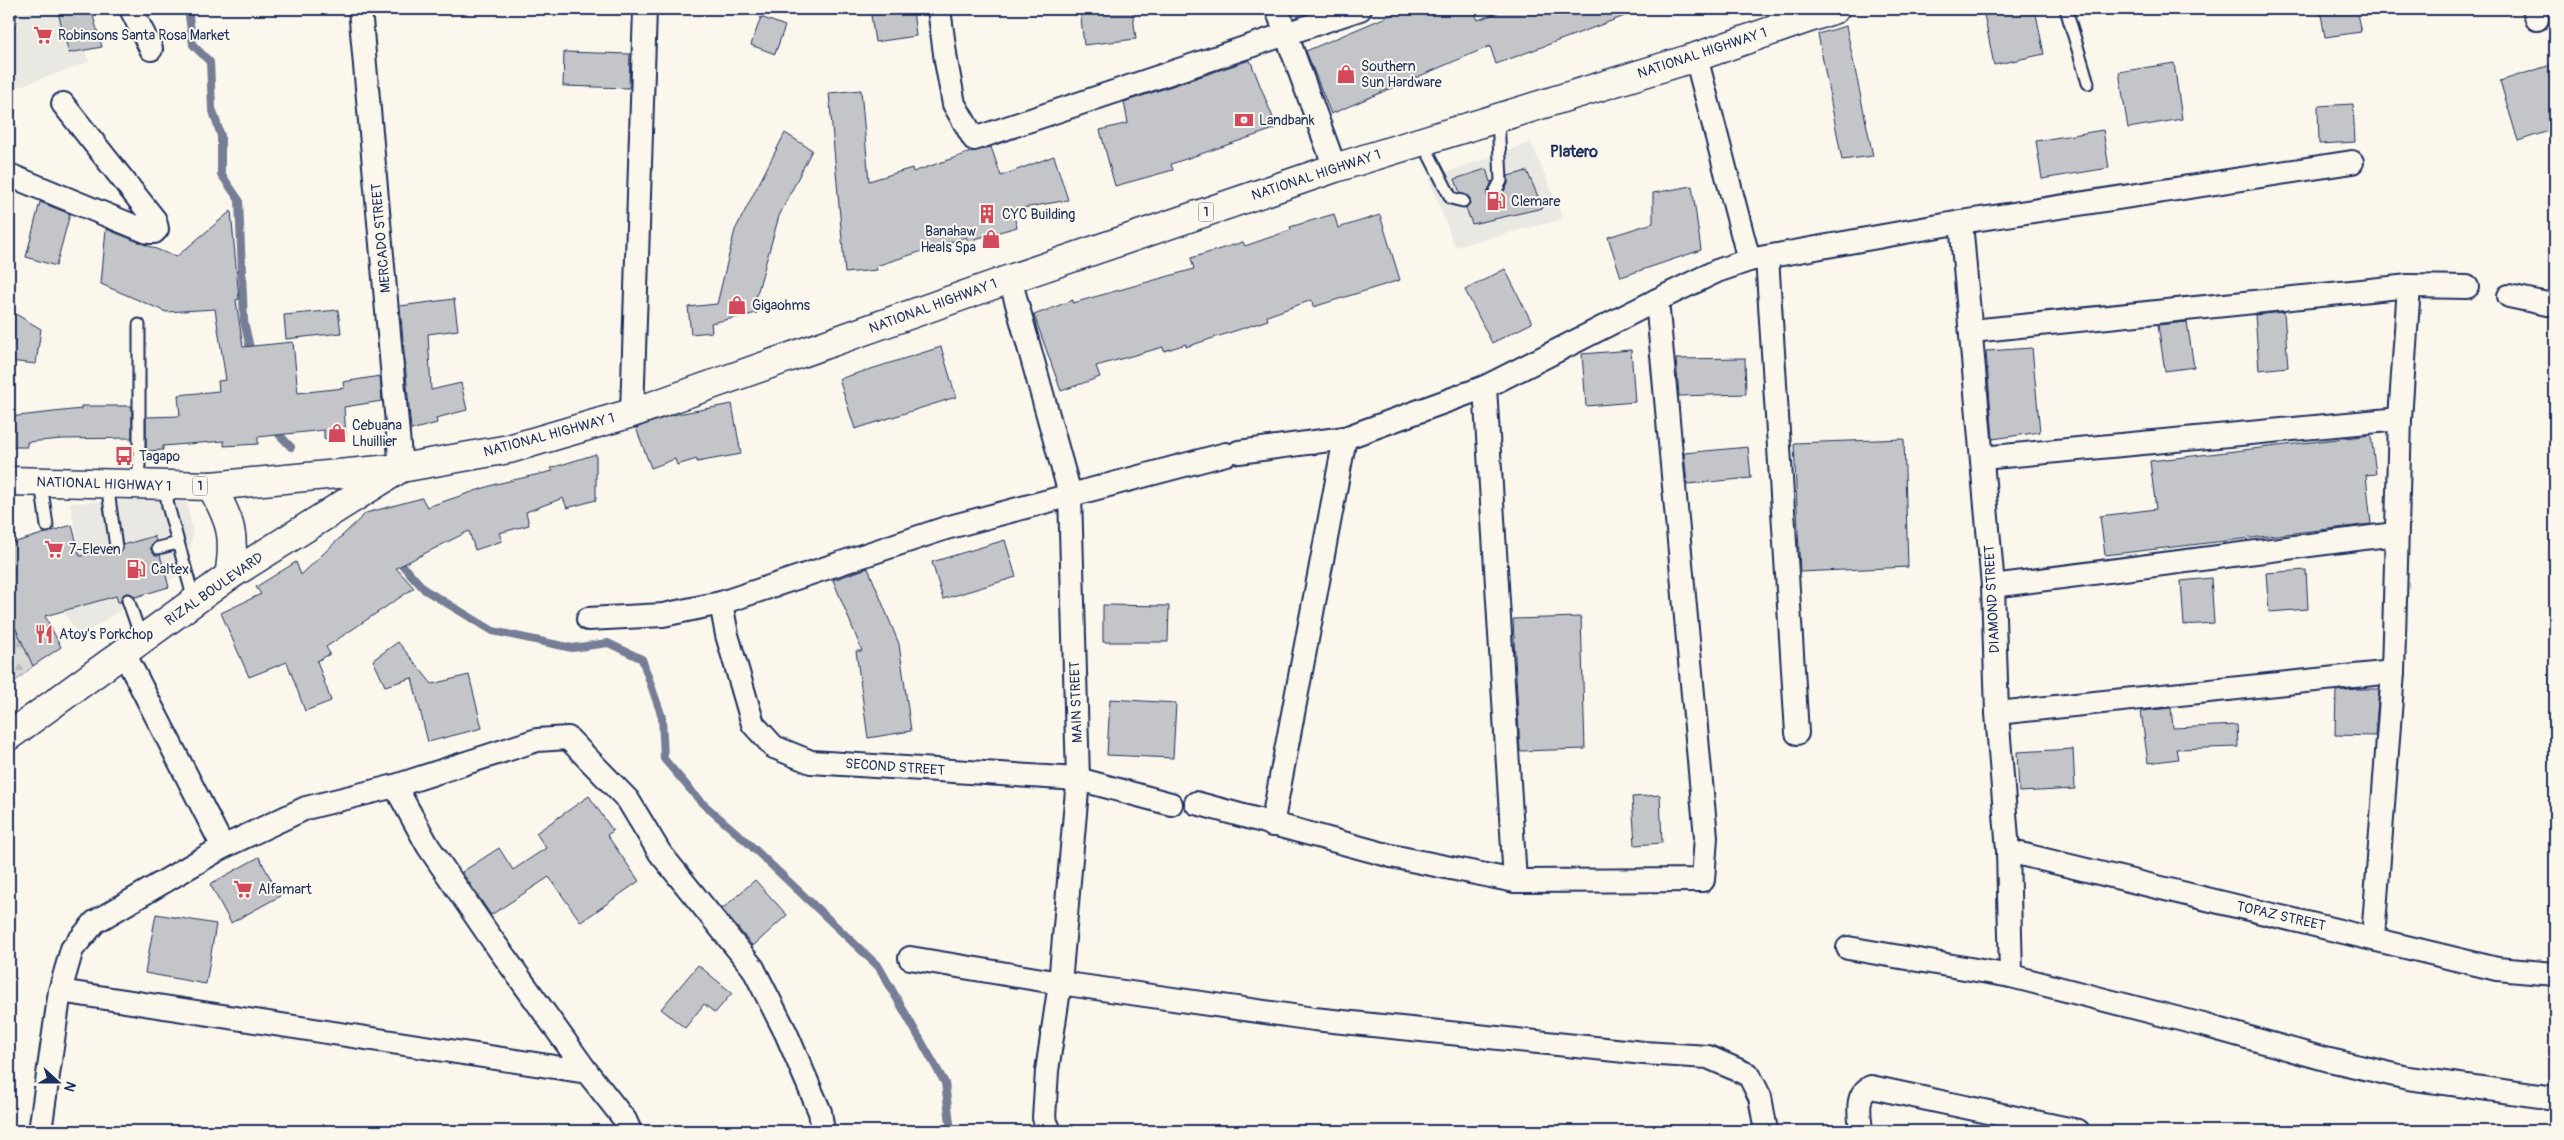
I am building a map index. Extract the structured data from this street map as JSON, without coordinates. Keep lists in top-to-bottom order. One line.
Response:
{"streets":{"main road":["NATIONAL HIGHWAY 1","1","RIZAL BOULEVARD"],"street":["MERCADO STREET","DIAMOND STREET","MAIN STREET","SECOND STREET","TOPAZ STREET"]},"crossings":[["NATIONAL HIGHWAY 1","MERCADO STREET"],["NATIONAL HIGHWAY 1","RIZAL BOULEVARD"],["NATIONAL HIGHWAY 1","MAIN STREET"],["MERCADO STREET","RIZAL BOULEVARD"],["DIAMOND STREET","TOPAZ STREET"],["MAIN STREET","SECOND STREET"]],"districts":["Platero"],"places":{"supermarket":["Robinsons Santa Rosa Market","7-Eleven","Alfamart"],"shop":["Southern Sun Hardware","Banahaw Heals Spa","Gigaohms","Cebuana Lhuillier"],"bank":["Landbank"],"fuel station":["Clemare","Caltex"],"building":["CYC Building"],"bus stop":["Tagapo"],"restaurant":["Atoy's Porkchop"]},"north":"right"}
